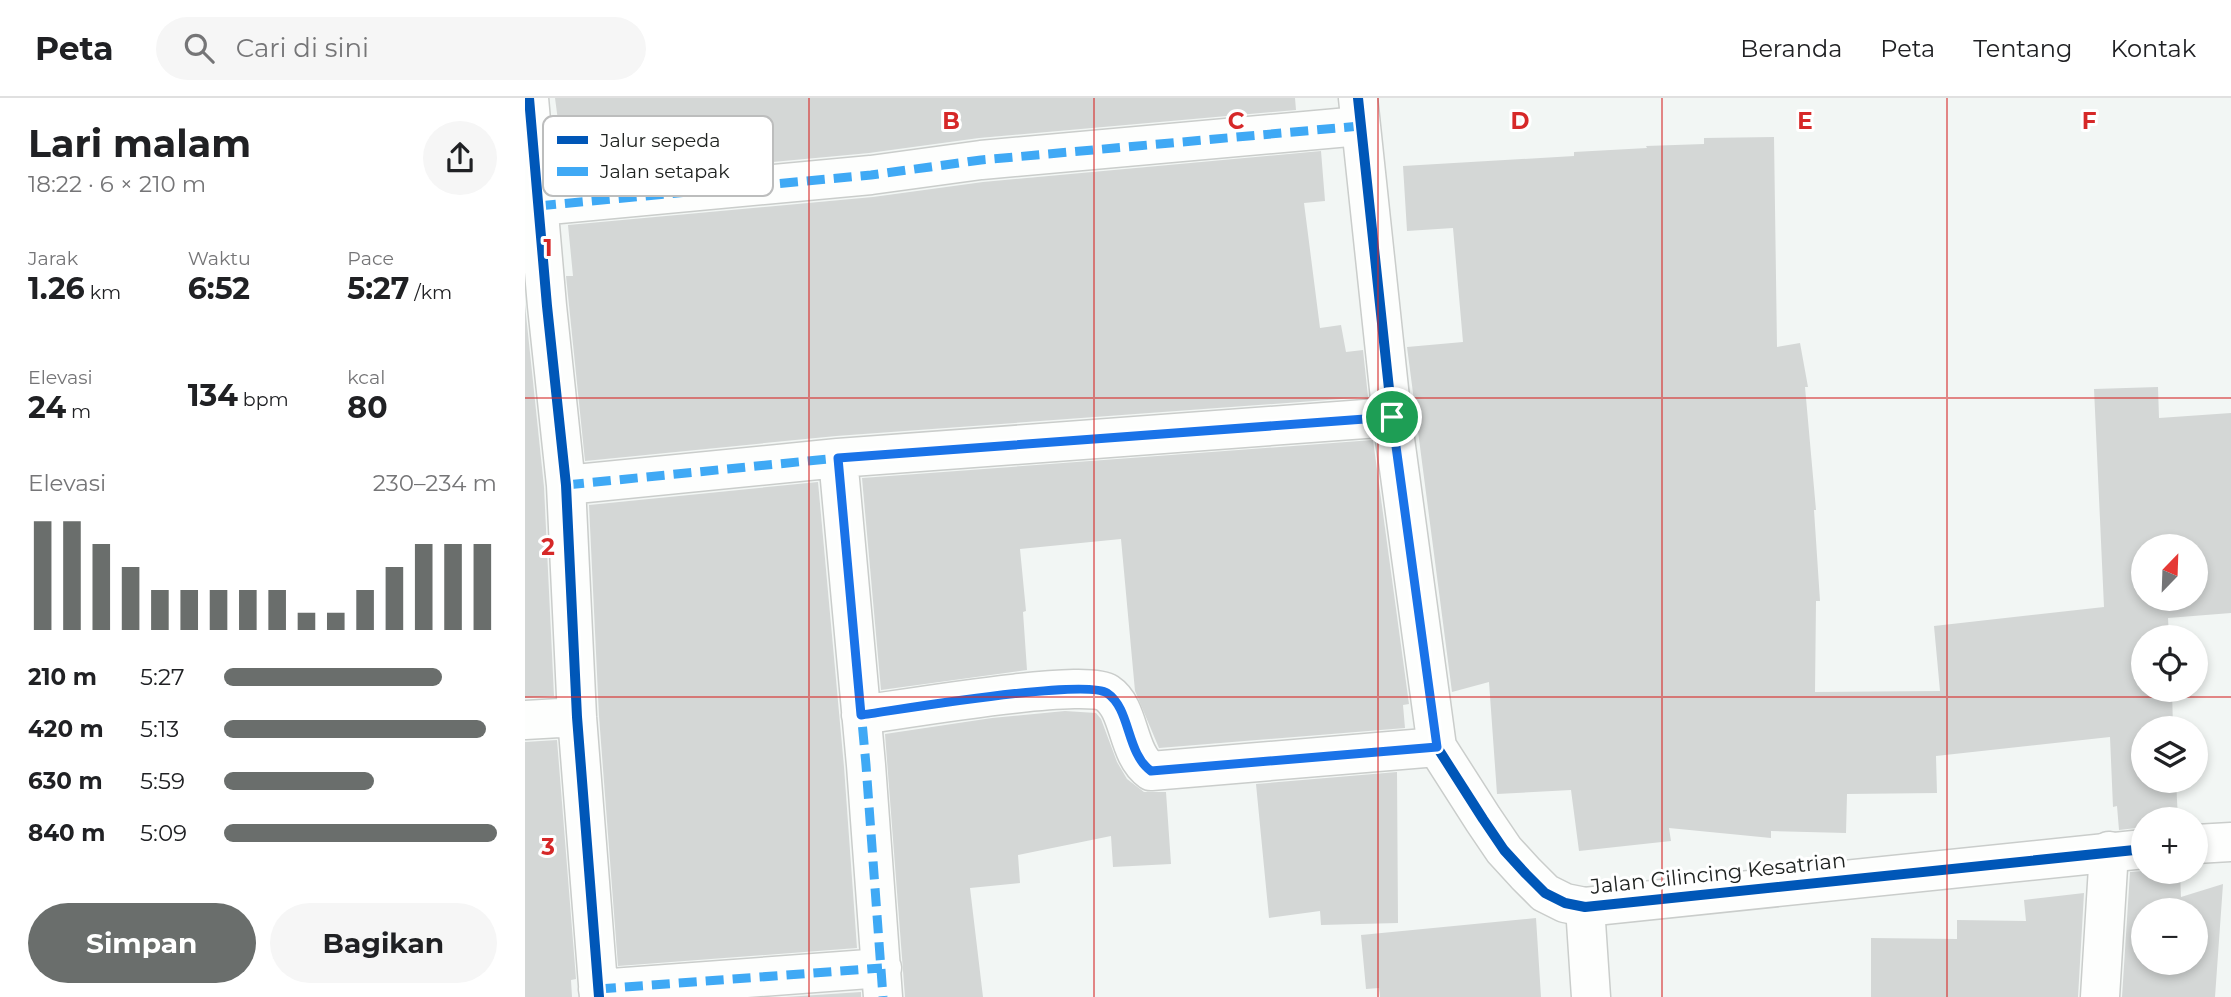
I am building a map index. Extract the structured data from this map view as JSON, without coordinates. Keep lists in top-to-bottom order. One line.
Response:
{"streets":{"street":["Jalan Cilincing Kesatrian"]},"legend":["Jalur sepeda","Jalan setapak"],"north":"top right","page":{"header":"Peta","search":"Cari di sini","nav":["Beranda","Peta","Tentang","Kontak"],"heading":["Lari malam","18:22 · 6 × 210 m"],"stats":[["Jarak","1.26 km"],["Waktu","6:52"],["Pace","5:27 /km"],["Elevasi","24 m"],["134 bpm"],["kcal","80"]],"chart":["Elevasi","230–234 m"],"map_buttons":["+","−"],"list":[{"name":"210 m","note":"5:27"},{"name":"420 m","note":"5:13"},{"name":"630 m","note":"5:59"},{"name":"840 m","note":"5:09"}],"buttons":["Simpan","Bagikan"]},"grid":{"columns":["B","C","D","E","F"],"rows":["1","2","3"]}}
